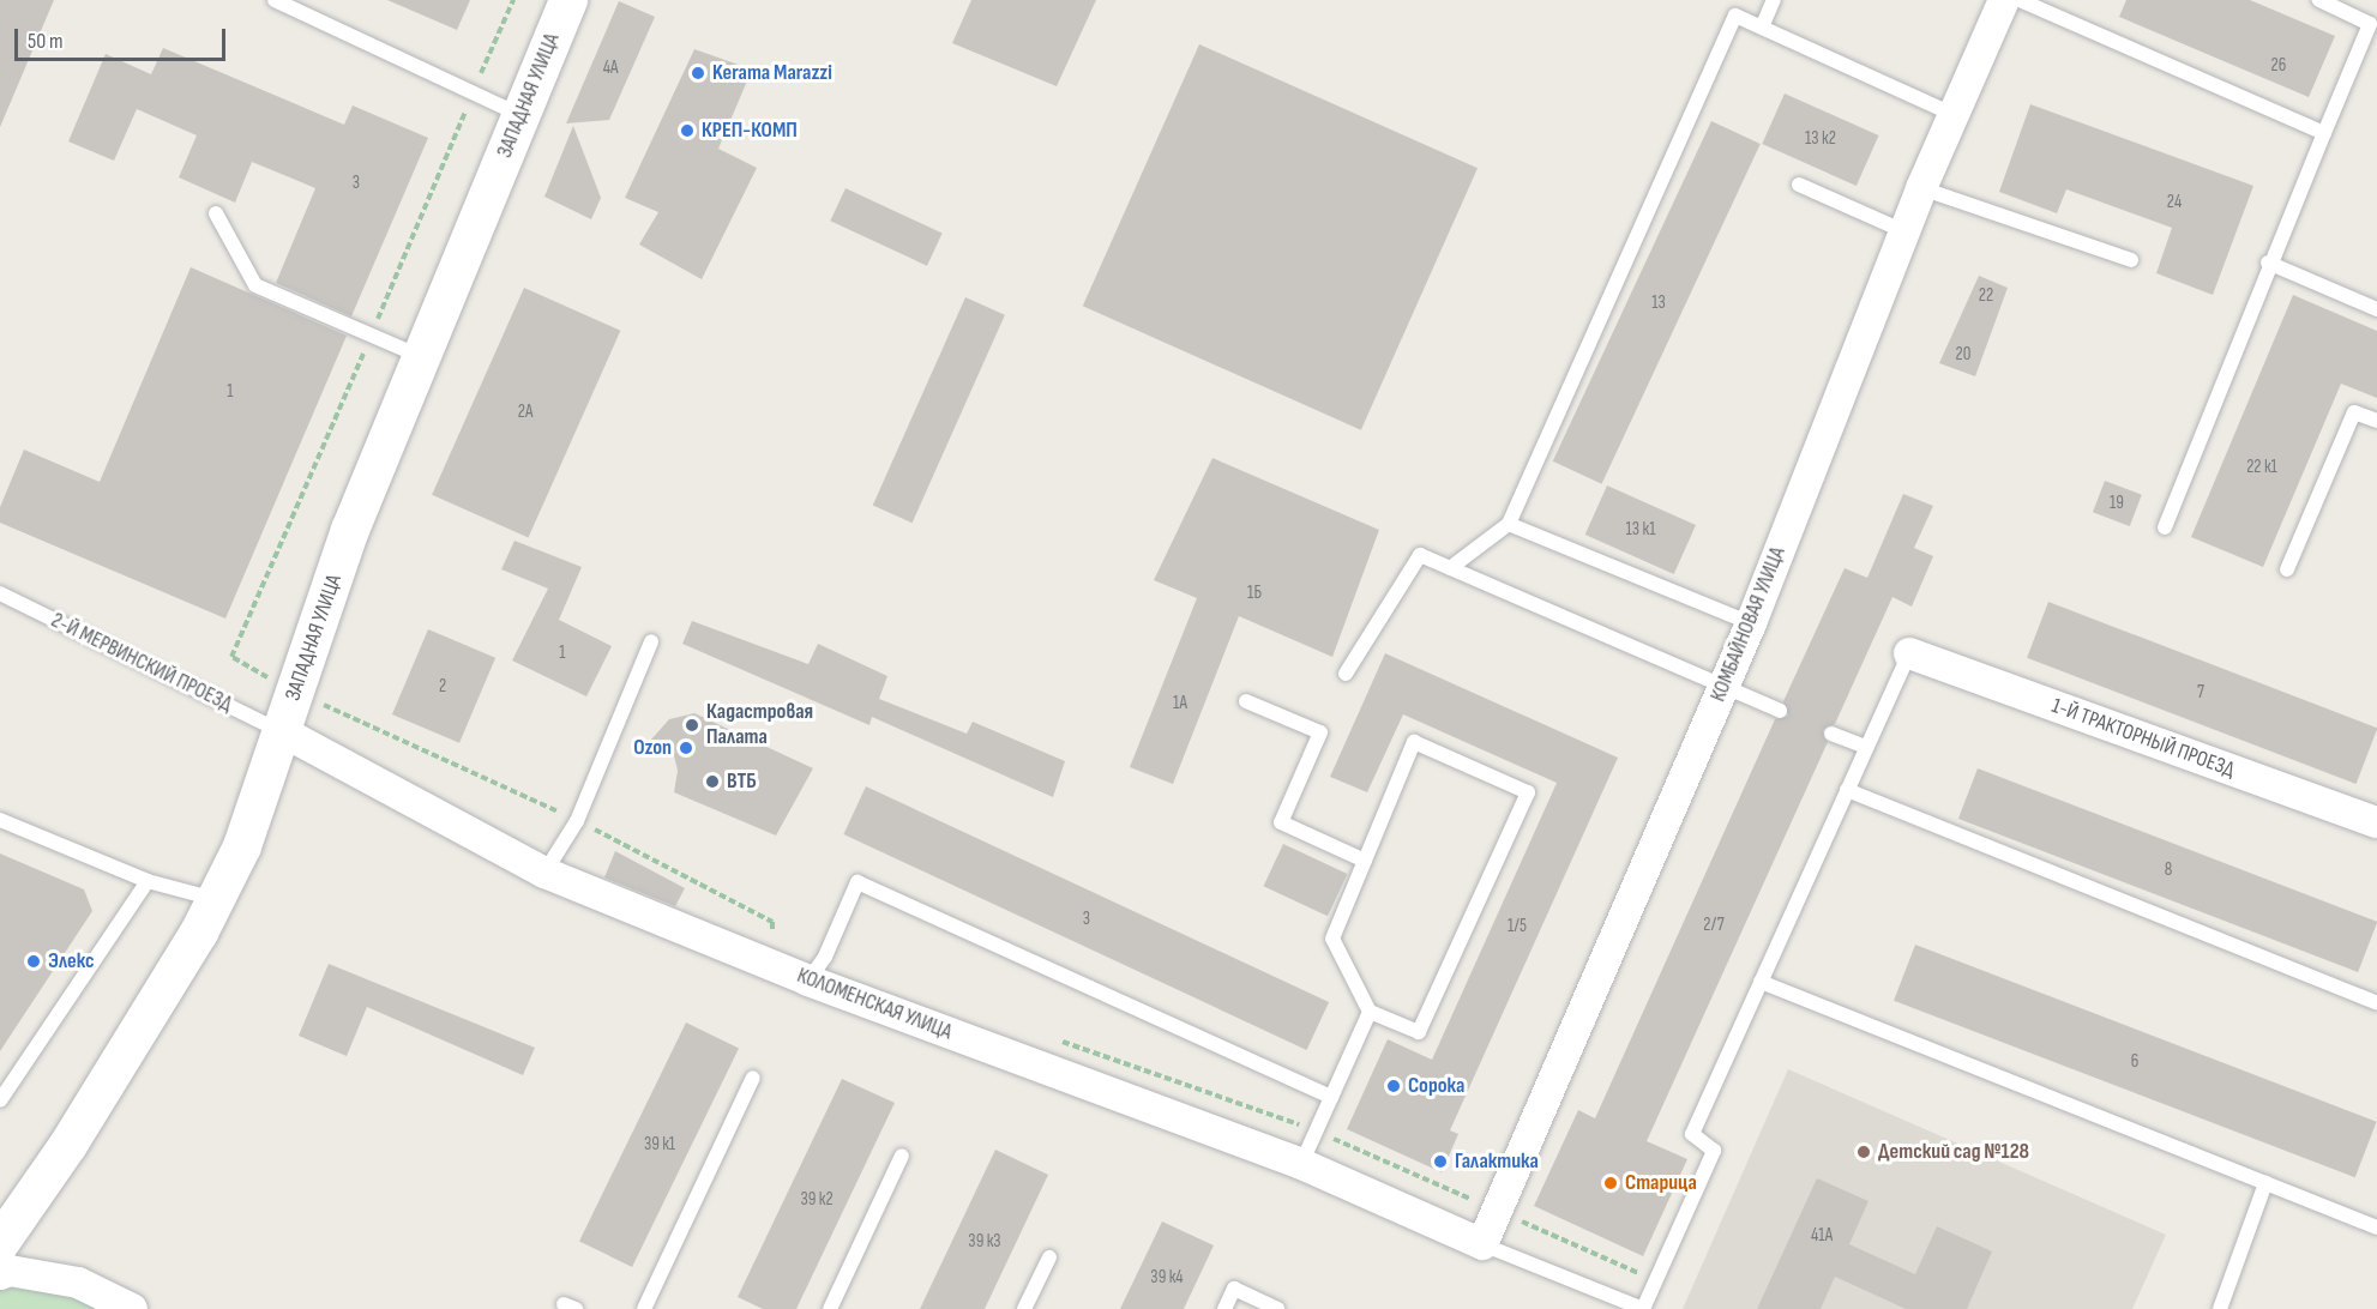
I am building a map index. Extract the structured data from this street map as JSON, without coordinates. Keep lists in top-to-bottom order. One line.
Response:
{"streets":{"street":["ЗАПАДНАЯ УЛИЦА","КОМБАЙНОВАЯ УЛИЦА","1-Й ТРАКТОРНЫЙ ПРОЕЗД","КОЛОМЕНСКАЯ УЛИЦА"],"lane":["2-Й МЕРВИНСКИЙ ПРОЕЗД"]},"crossings":[["ЗАПАДНАЯ УЛИЦА","2-Й МЕРВИНСКИЙ ПРОЕЗД"],["ЗАПАДНАЯ УЛИЦА","КОЛОМЕНСКАЯ УЛИЦА"],["КОМБАЙНОВАЯ УЛИЦА","КОЛОМЕНСКАЯ УЛИЦА"],["2-Й МЕРВИНСКИЙ ПРОЕЗД","КОЛОМЕНСКАЯ УЛИЦА"]],"places":["Kerama Marazzi","КРЕП-КОМП","Кадастровая Палата","Ozon","ВТБ","Элекс","Сорока","Детский сад №128","Галактика","Старица"],"house_numbers":["26","4А","13 к2","3","24","22","13","20","1","2А","22 к1","19","13 к1","1Б","1","2","7","1А","8","3","2/7","1/5","6","39 к1","39 к2","41А","39 к3","39 к4"],"scale_bar":"50 m"}
